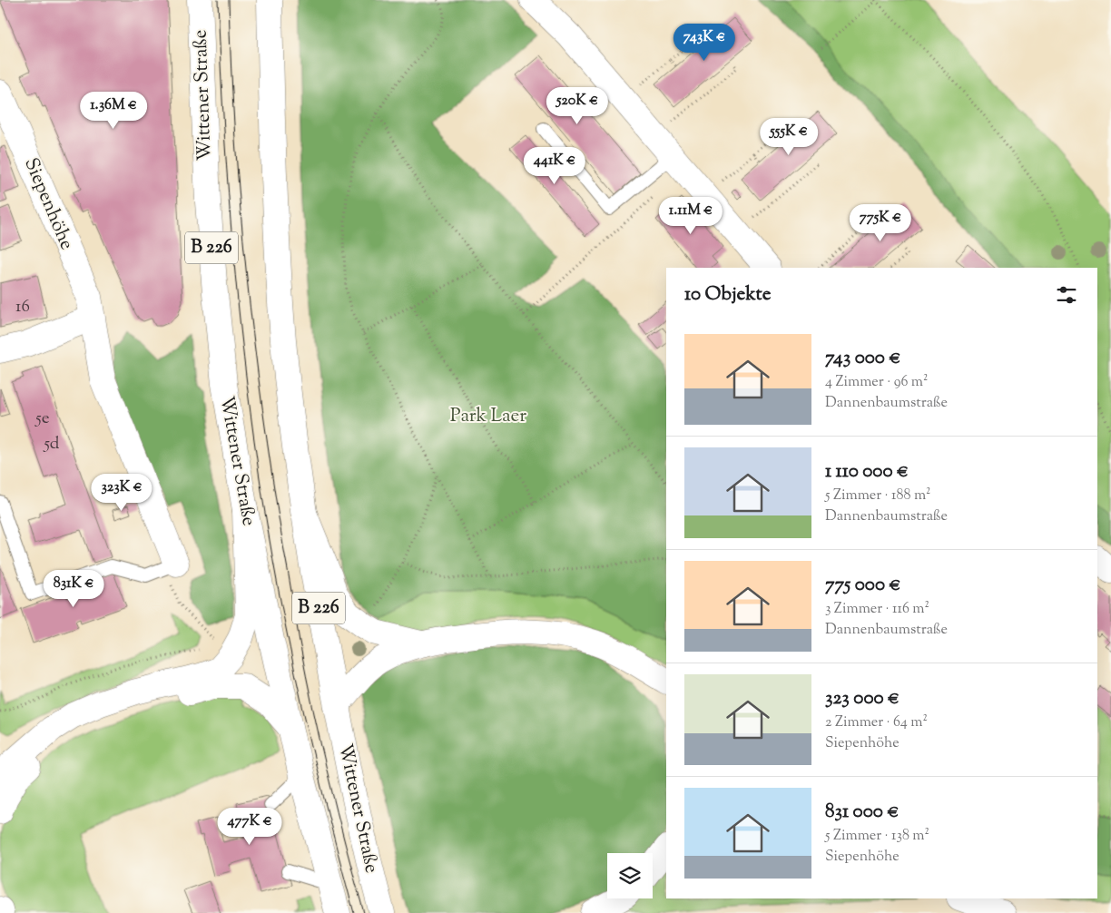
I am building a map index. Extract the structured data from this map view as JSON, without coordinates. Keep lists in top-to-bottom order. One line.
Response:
{"streets":{"main road":["Wittener Straße","Siepenhöhe","B 226"]},"parks":["Park Laer"],"house_numbers":["16","5e","5d"],"page":{"price":["743K €","520K €","1.36M €","555K €","441K €","1.11M €","775K €","323K €","831K €","477K €"],"heading":"10 Objekte","list":[{"name":"743 000 €","note":"4 Zimmer · 96 m² · Dannenbaumstraße"},{"name":"1 110 000 €","note":"5 Zimmer · 188 m² · Dannenbaumstraße"},{"name":"775 000 €","note":"3 Zimmer · 116 m² · Dannenbaumstraße"},{"name":"323 000 €","note":"2 Zimmer · 64 m² · Siepenhöhe"},{"name":"831 000 €","note":"5 Zimmer · 138 m² · Siepenhöhe"}]}}
